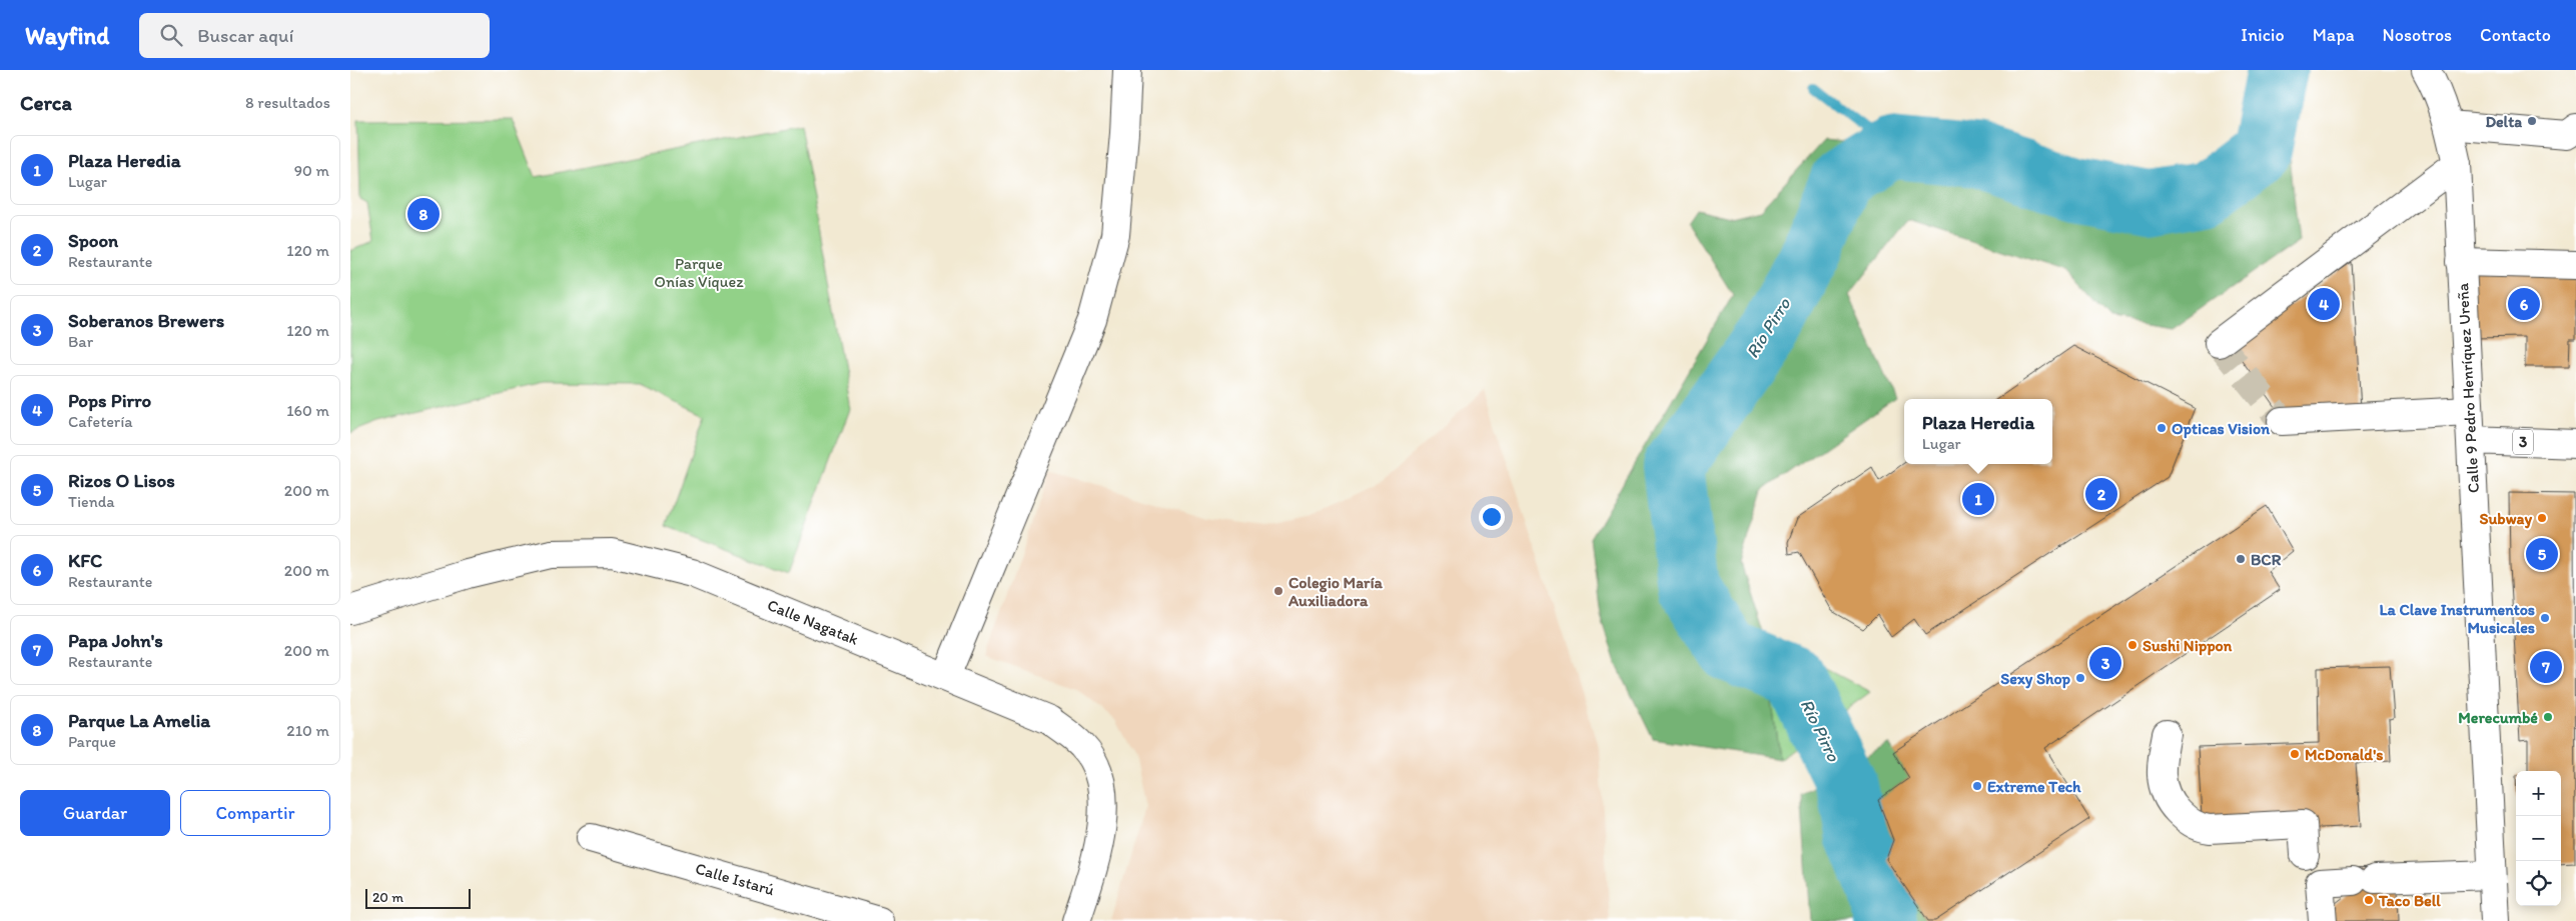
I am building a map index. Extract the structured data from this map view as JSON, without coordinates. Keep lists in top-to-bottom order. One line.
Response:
{"streets":{"street":["Calle 9 Pedro Henríquez Ureña","3","Calle Nagatak","Calle Istarú"]},"crossings":[["Calle 9 Pedro Henríquez Ureña","3"]],"water":["Río Pirro"],"parks":["Parque Onías Víquez"],"places":["Delta","Opticas Vision","Subway","BCR","Colegio María Auxiliadora","La Clave Instrumentos Musicales","Sushi Nippon","Sexy Shop","Merecumbé","McDonald's","Extreme Tech","Taco Bell"],"scale_bar":"20 m","page":{"header":"Wayfind","search":"Buscar aquí","nav":["Inicio","Mapa","Nosotros","Contacto"],"heading":["Cerca","8 resultados"],"list":[{"mark":"1","name":"Plaza Heredia","note":"Lugar","value":"90 m"},{"mark":"2","name":"Spoon","note":"Restaurante","value":"120 m"},{"mark":"3","name":"Soberanos Brewers","note":"Bar","value":"120 m"},{"mark":"4","name":"Pops Pirro","note":"Cafetería","value":"160 m"},{"mark":"5","name":"Rizos O Lisos","note":"Tienda","value":"200 m"},{"mark":"6","name":"KFC","note":"Restaurante","value":"200 m"},{"mark":"7","name":"Papa John's","note":"Restaurante","value":"200 m"},{"mark":"8","name":"Parque La Amelia","note":"Parque","value":"210 m"}],"pins":["8","4","6","2","1","5","3","7"],"popup":["Plaza Heredia","Lugar"],"map_buttons":["+","−"],"buttons":["Guardar","Compartir"],"scale":"20 m"}}
